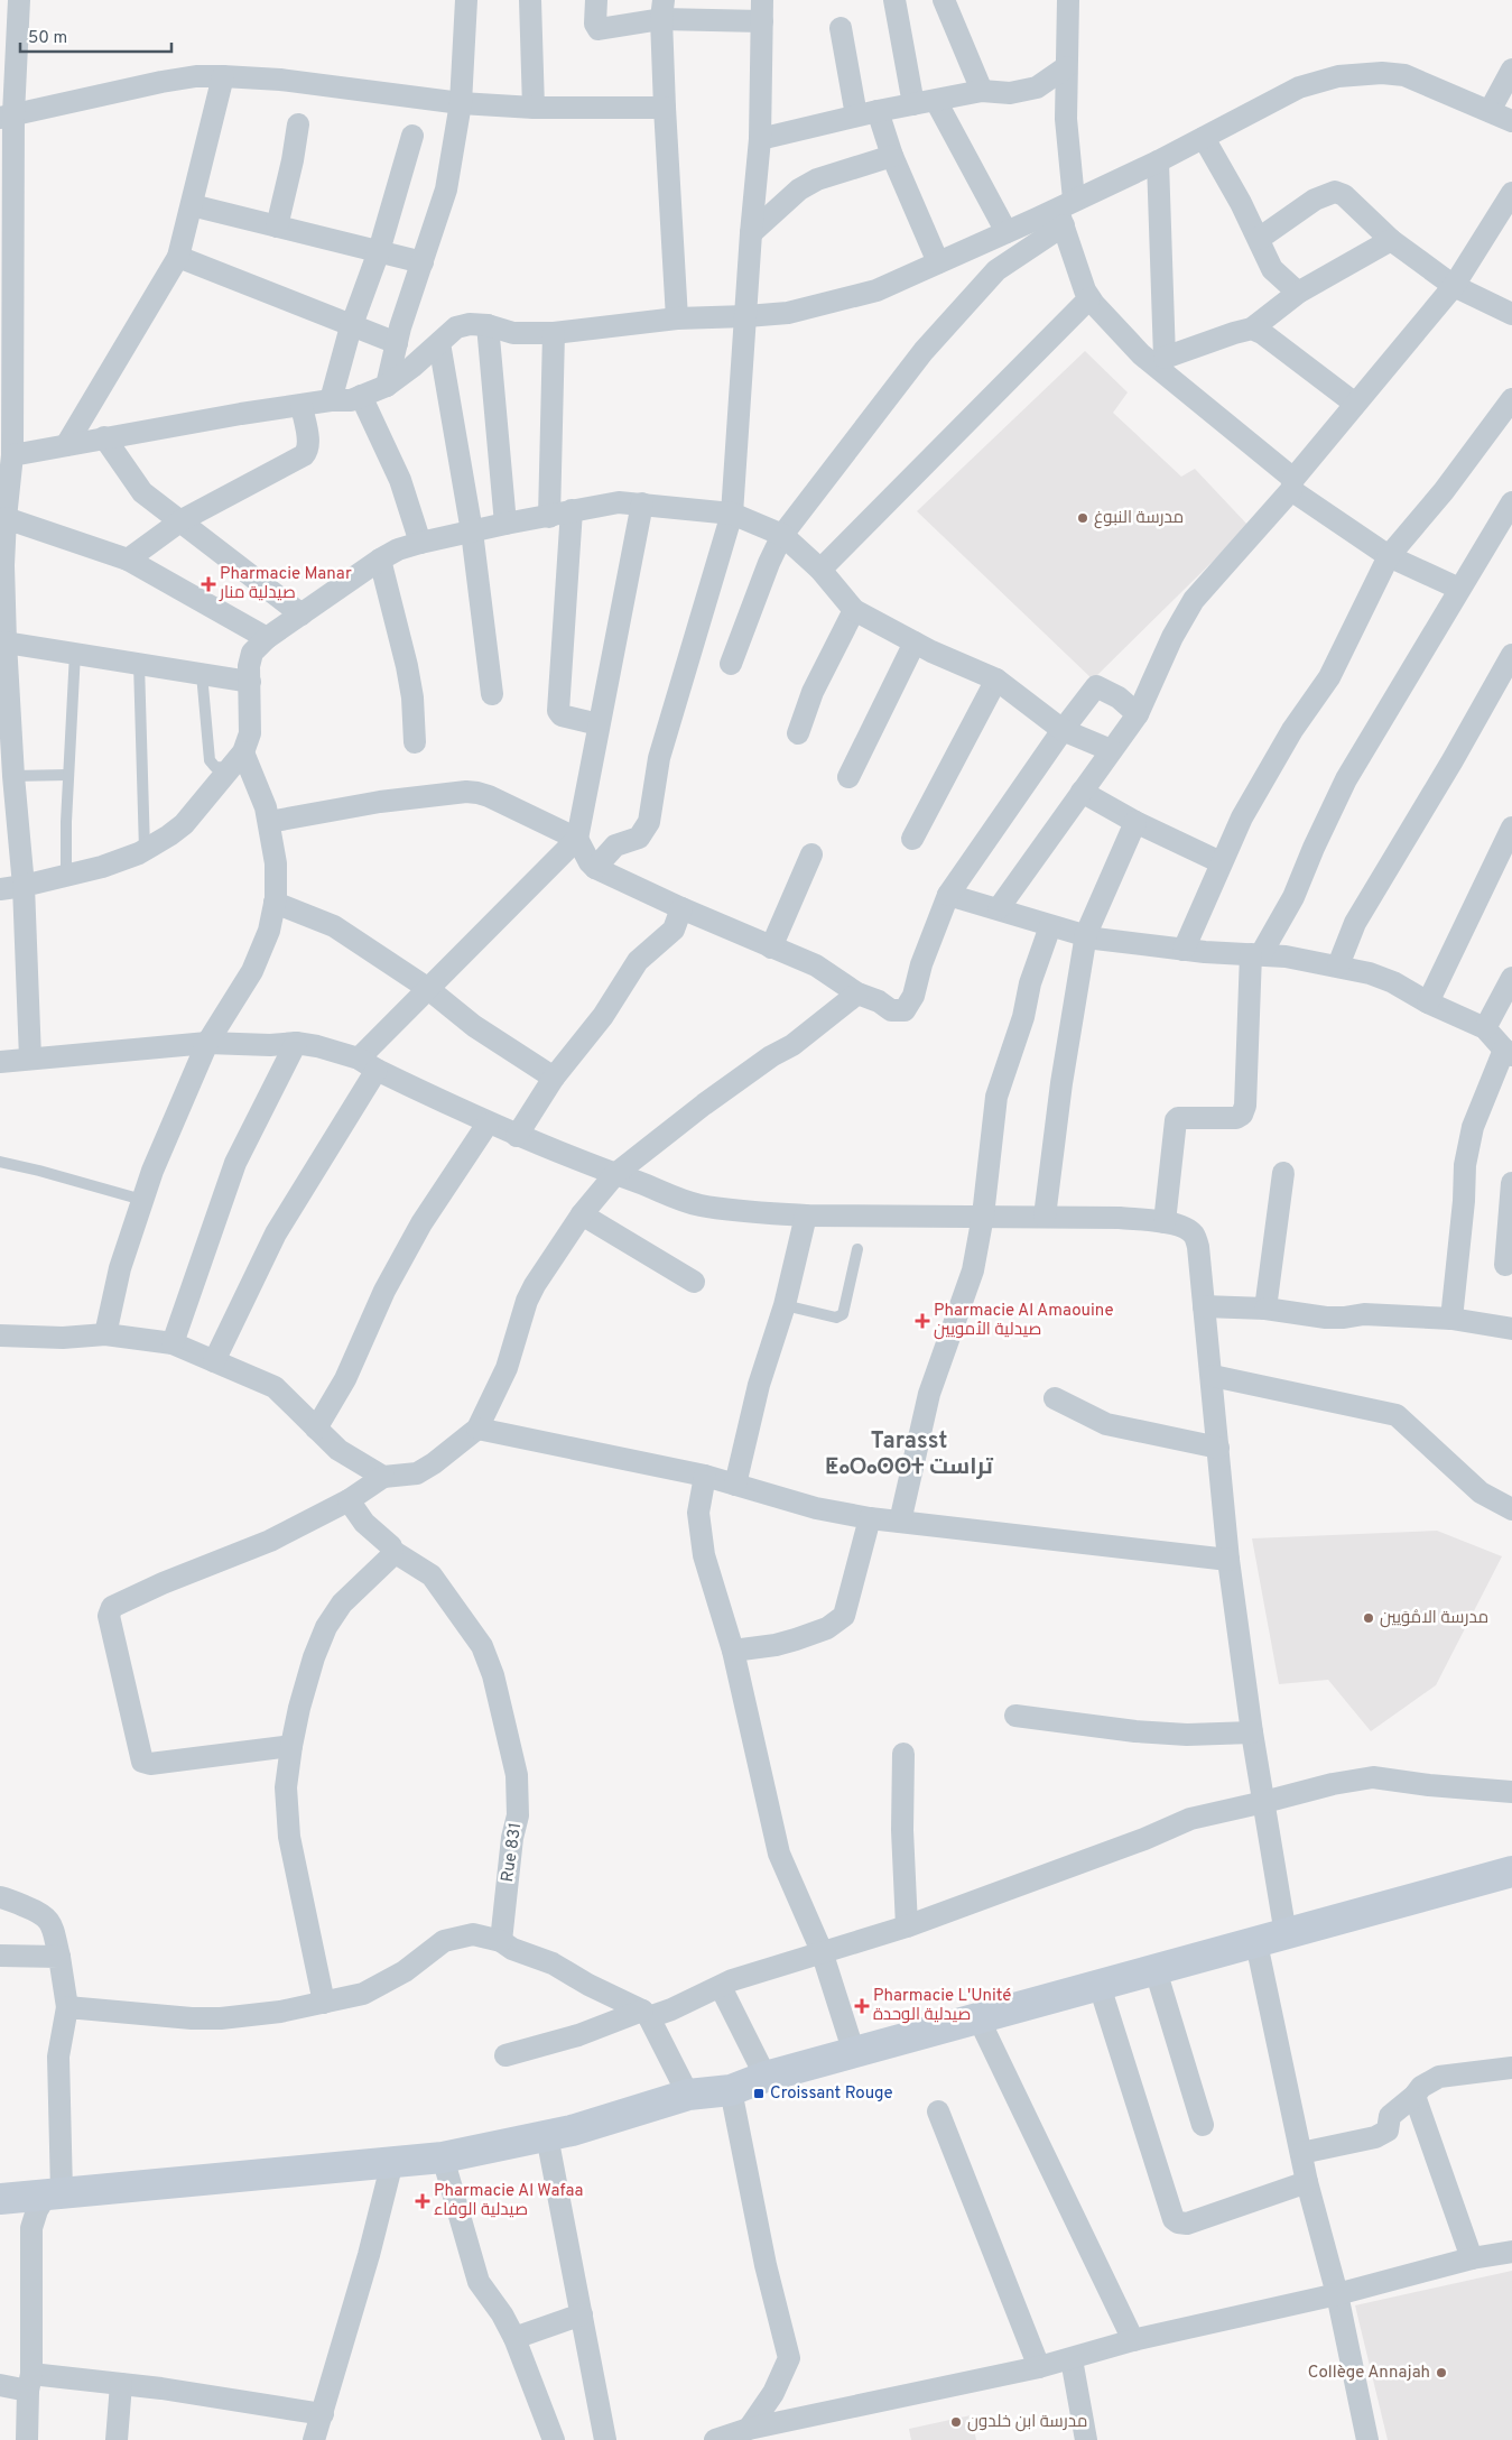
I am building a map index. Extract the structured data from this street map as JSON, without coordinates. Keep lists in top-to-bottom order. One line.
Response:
{"streets":{"street":["Rue 831"]},"districts":["Tarasst ⵟⴰⵔⴰⵙⵙⵜ تراست"],"places":{"other":["مدرسة النبوغ","مدرسة الامُوَيين","Collège Annajah","مدرسة ابن خلدون"],"health":["Pharmacie Manar صيدلية منار","Pharmacie Al Amaouine صيدلية الأمويين","Pharmacie L'Unité صيدلية الوحدة","Pharmacie Al Wafaa صيدلية الوفاء"],"transit":["Croissant Rouge"]},"scale_bar":"50 m"}
